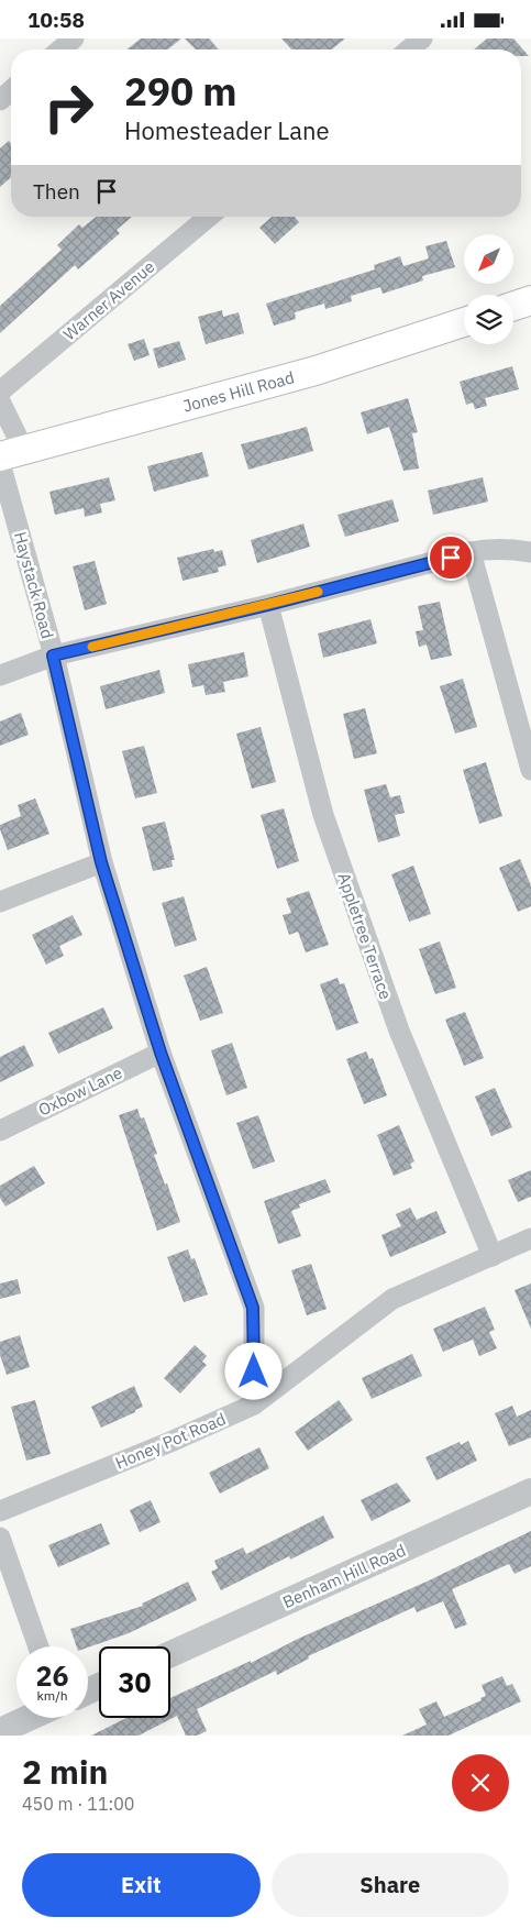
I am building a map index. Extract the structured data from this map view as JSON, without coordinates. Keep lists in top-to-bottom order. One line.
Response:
{"streets":{"main road":["Jones Hill Road"],"street":["Warner Avenue","Haystack Road","Appletree Terrace","Oxbow Lane","Honey Pot Road","Benham Hill Road"]},"crossings":[["Jones Hill Road","Haystack Road"],["Haystack Road","Oxbow Lane"],["Haystack Road","Honey Pot Road"],["Appletree Terrace","Honey Pot Road"]],"north":"bottom left","page":{"status":"10:58","turn":["290 m","Homesteader Lane"],"then":"Then","speed":"26 km/h","limit":"30","heading":["2 min","450 m · 11:00"],"buttons":["Exit","Share"]}}
